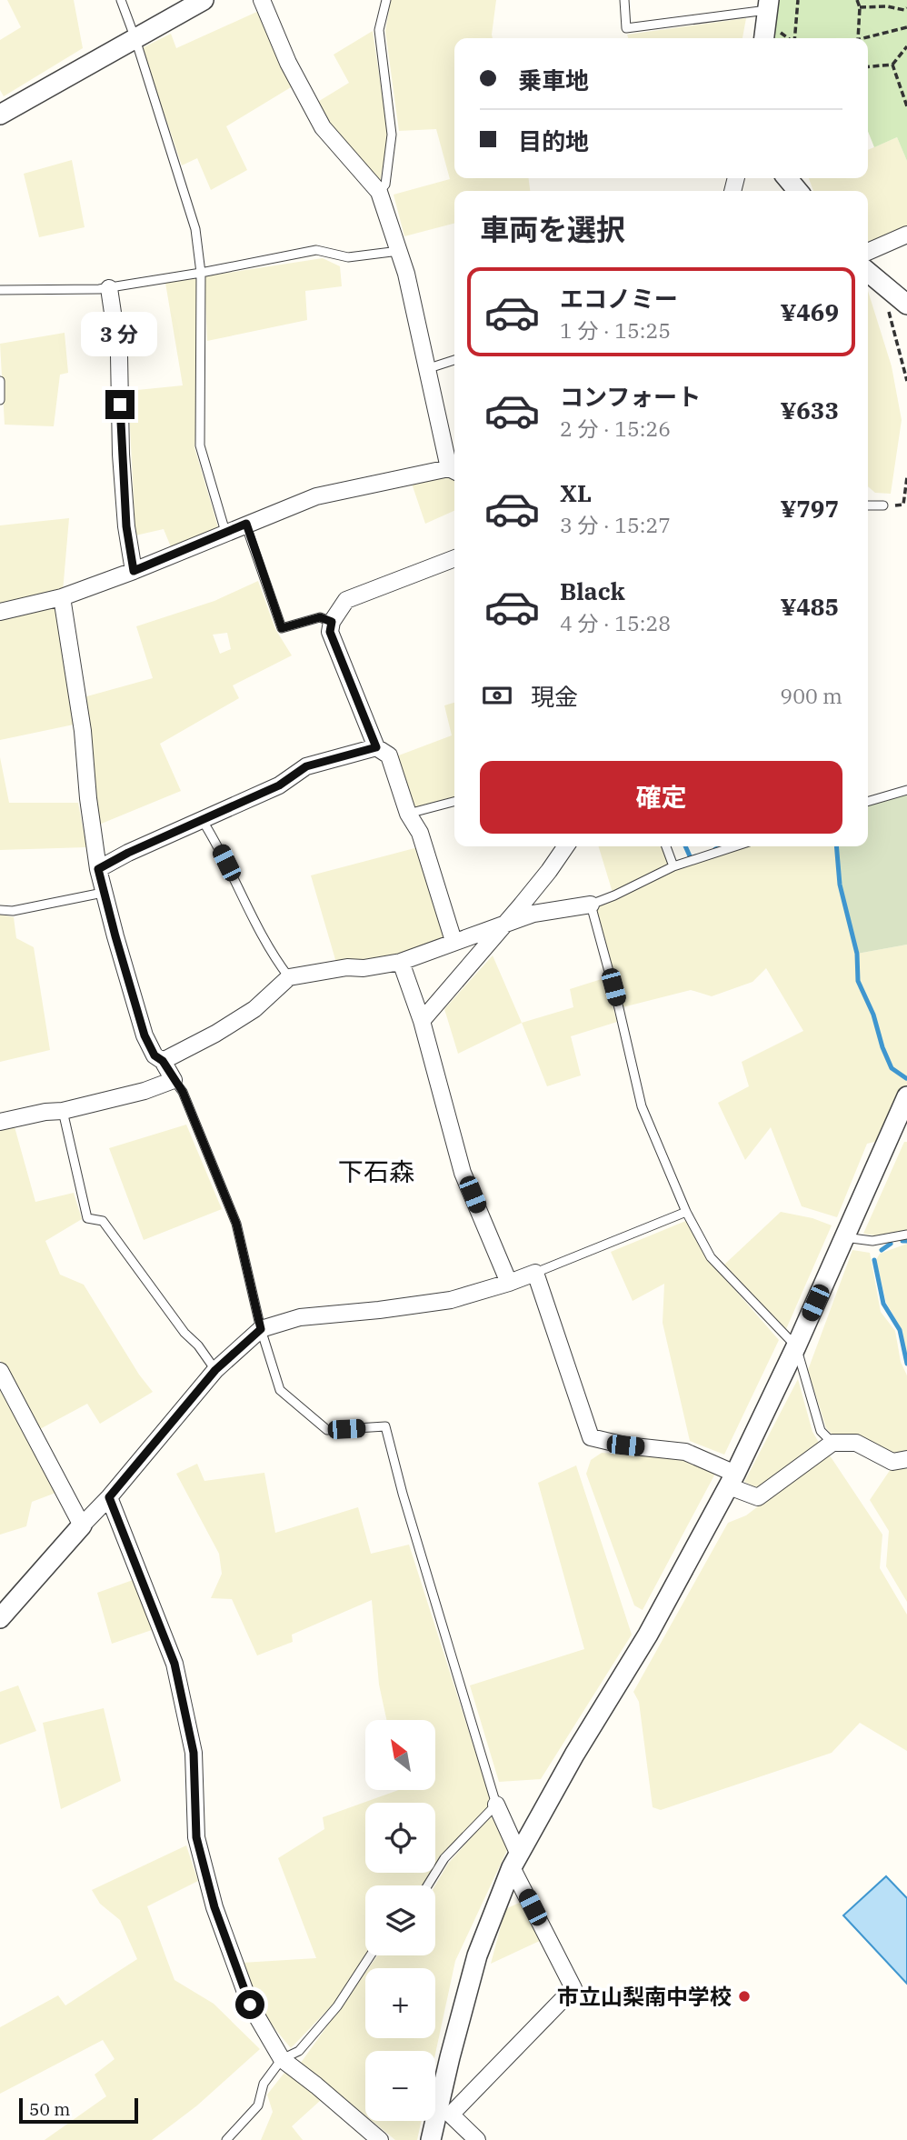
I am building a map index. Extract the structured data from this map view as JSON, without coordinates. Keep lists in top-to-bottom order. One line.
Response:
{"districts":["下石森"],"places":["市立山梨南中学校"],"scale_bar":"50 m","north":"top left","page":{"banner":["乗車地","目的地"],"heading":"車両を選択","list":[{"name":"エコノミー","note":"1 分 · 15:25","value":"¥469"},{"name":"コンフォート","note":"2 分 · 15:26","value":"¥633"},{"name":"XL","note":"3 分 · 15:27","value":"¥797"},{"name":"Black","note":"4 分 · 15:28","value":"¥485"}],"bubble":"3 分","pay":["現金","900 m"],"buttons":"確定","map_buttons":["+","−"],"scale":"50 m"}}
